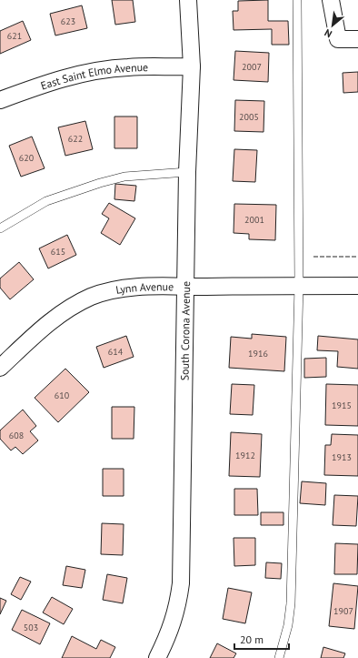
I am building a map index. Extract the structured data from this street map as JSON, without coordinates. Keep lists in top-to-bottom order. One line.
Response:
{"streets":{"street":["East Saint Elmo Avenue","Lynn Avenue","South Corona Avenue"]},"crossings":[["East Saint Elmo Avenue","South Corona Avenue"],["Lynn Avenue","South Corona Avenue"]],"house_numbers":["623","621","2007","2005","622","620","2001","615","614","1916","610","1915","608","1912","1913","1907","503"],"scale_bar":"20 m","north":"bottom left"}
